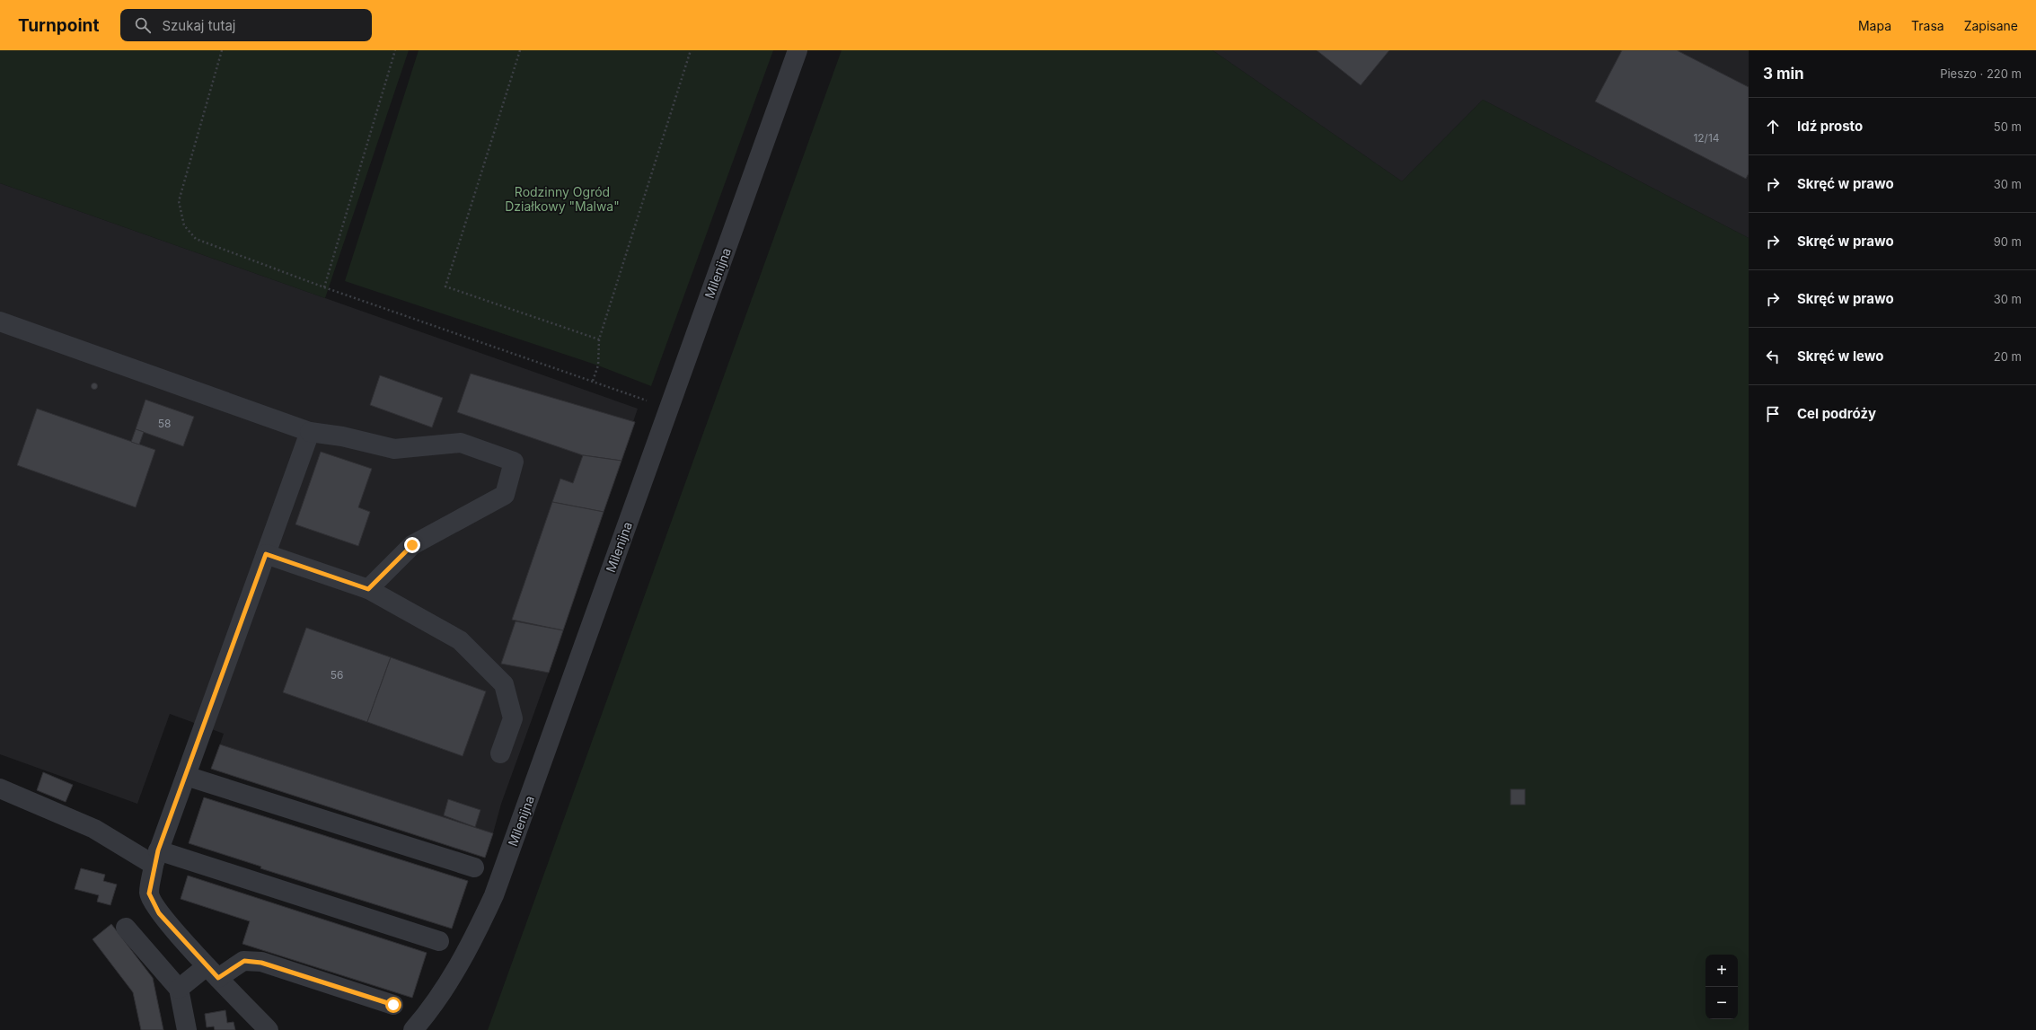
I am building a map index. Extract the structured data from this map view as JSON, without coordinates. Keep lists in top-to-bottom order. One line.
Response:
{"streets":{"street":["Milenijna"]},"parks":["Rodzinny Ogród Działkowy \"Malwa\""],"house_numbers":["12/14","58","56"],"page":{"header":"Turnpoint","search":"Szukaj tutaj","nav":["Mapa","Trasa","Zapisane"],"heading":["3 min","Pieszo · 220 m"],"list":[["Idź prosto","50 m"],["Skręć w prawo","30 m"],["Skręć w prawo","90 m"],["Skręć w prawo","30 m"],["Skręć w lewo","20 m"],"Cel podróży"],"map_buttons":["+","−"]}}
